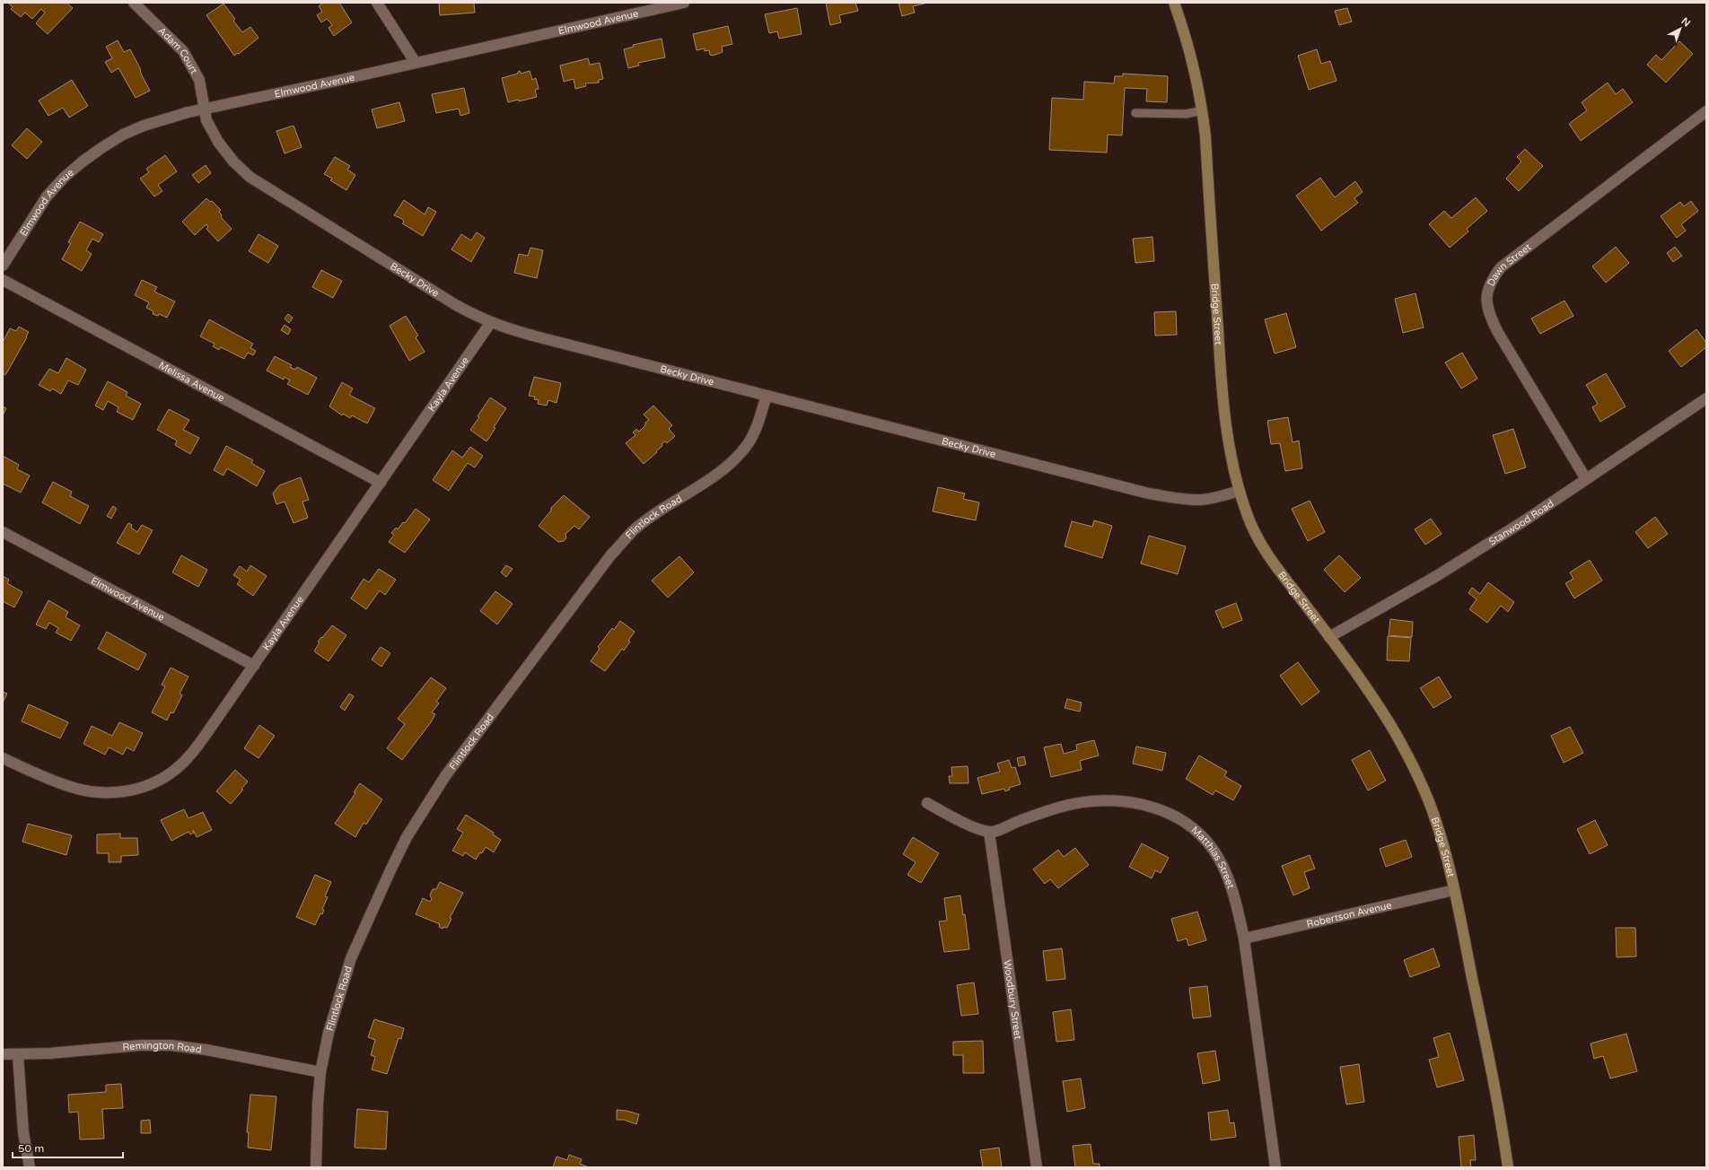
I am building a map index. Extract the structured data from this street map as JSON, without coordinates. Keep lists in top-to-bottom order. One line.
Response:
{"streets":{"street":["Elmwood Avenue","Adam Court","Dawn Street","Becky Drive","Bridge Street","Melissa Avenue","Kayla Avenue","Flintlock Road","Stanwood Road","Matthias Street","Robertson Avenue","Woodbury Street","Remington Road"]},"crossings":[["Elmwood Avenue","Adam Court"],["Elmwood Avenue","Becky Drive"],["Elmwood Avenue","Kayla Avenue"],["Adam Court","Becky Drive"],["Dawn Street","Stanwood Road"],["Becky Drive","Bridge Street"],["Becky Drive","Kayla Avenue"],["Becky Drive","Flintlock Road"],["Bridge Street","Stanwood Road"],["Bridge Street","Robertson Avenue"],["Melissa Avenue","Kayla Avenue"],["Flintlock Road","Remington Road"],["Matthias Street","Robertson Avenue"],["Matthias Street","Woodbury Street"]],"scale_bar":"50 m","north":"top right"}
